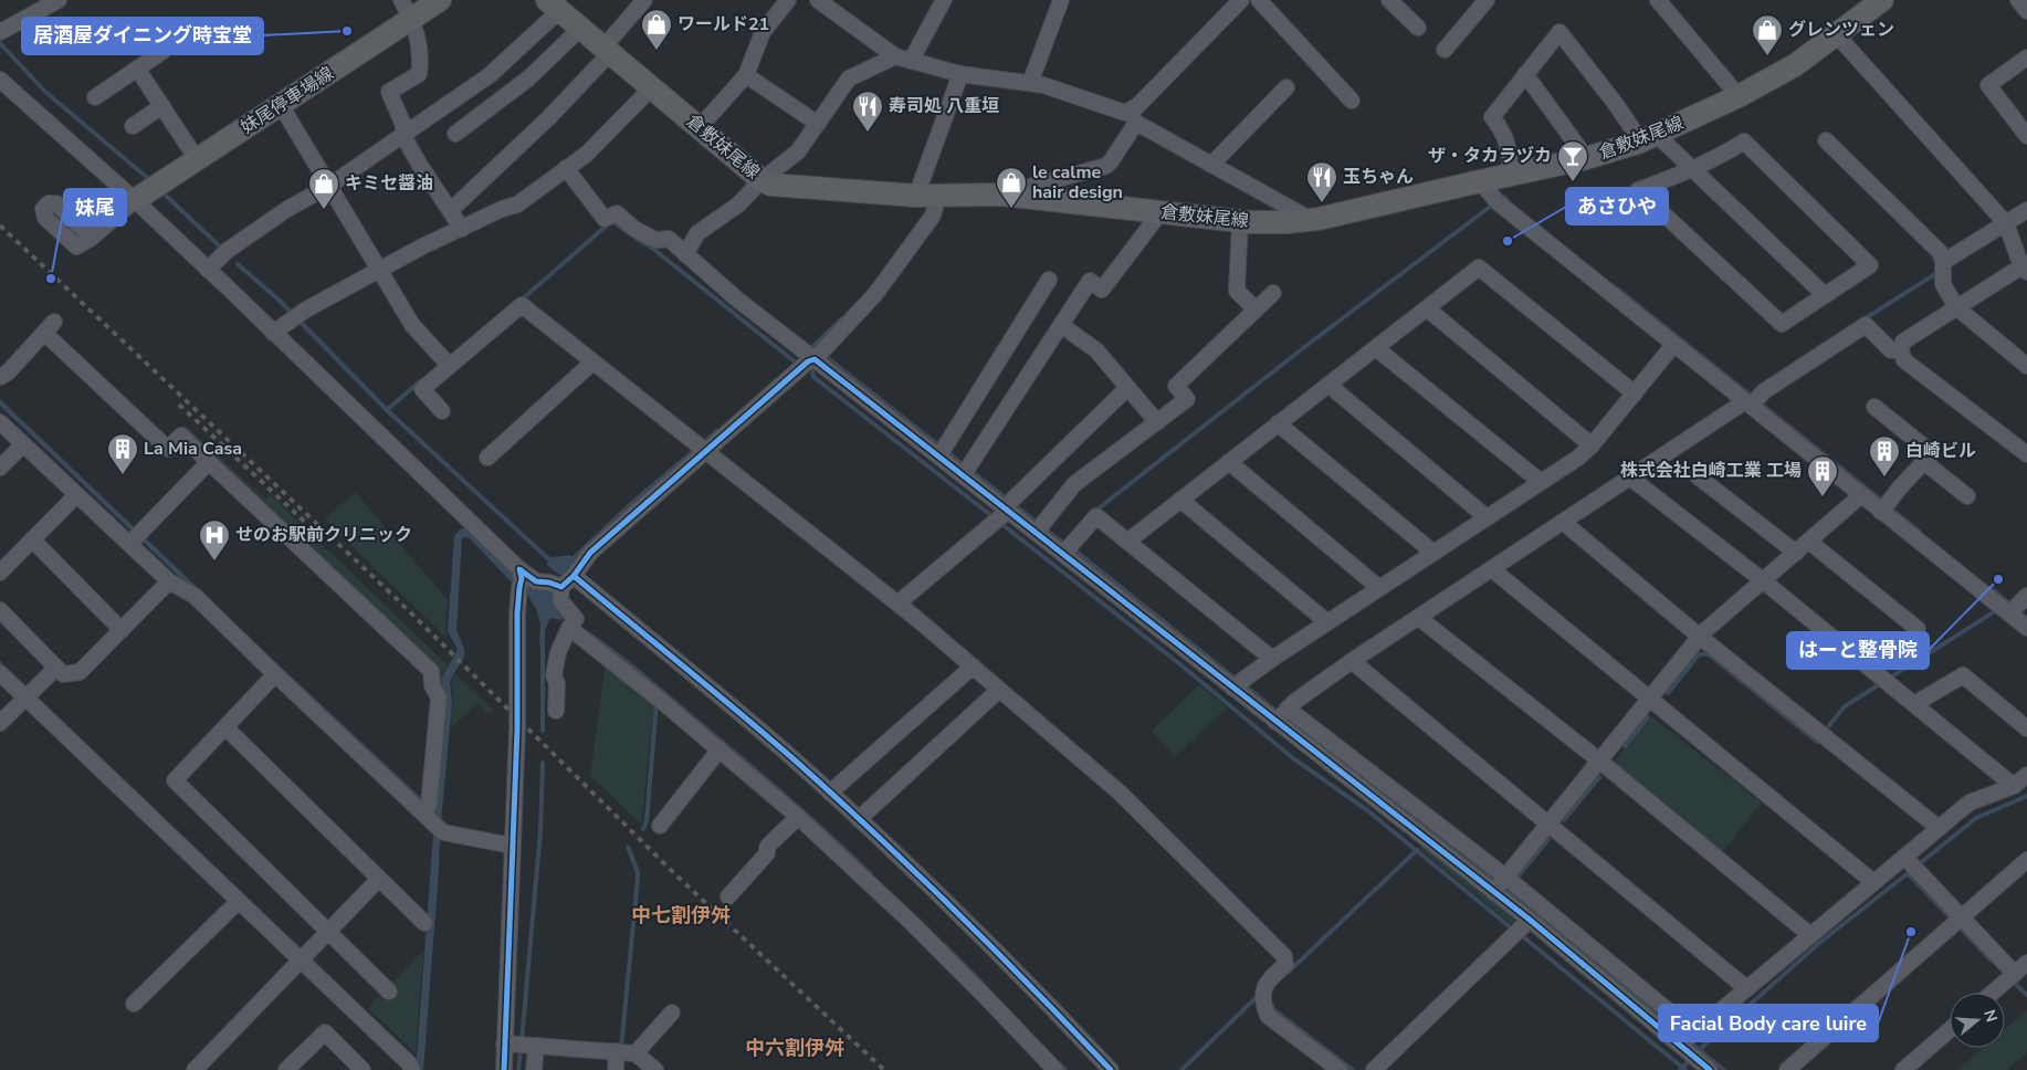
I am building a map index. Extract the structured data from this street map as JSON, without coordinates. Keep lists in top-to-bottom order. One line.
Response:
{"streets":{"main road":["妹尾停車場線","倉敷妹尾線"]},"districts":["中七割伊舛","中六割伊舛"],"places":{"other":["居酒屋ダイニング時宝堂","あさひや","妹尾","はーと整骨院","Facial Body care luire"],"shop":["ワールド21","グレンツェン","le calme hair design","キミセ醤油"],"restaurant":["寿司処 八重垣","玉ちゃん"],"bar":["ザ・タカラヅカ"],"building":["La Mia Casa","白崎ビル","株式会社白崎工業 工場"],"hospital":["せのお駅前クリニック"]},"north":"right"}
